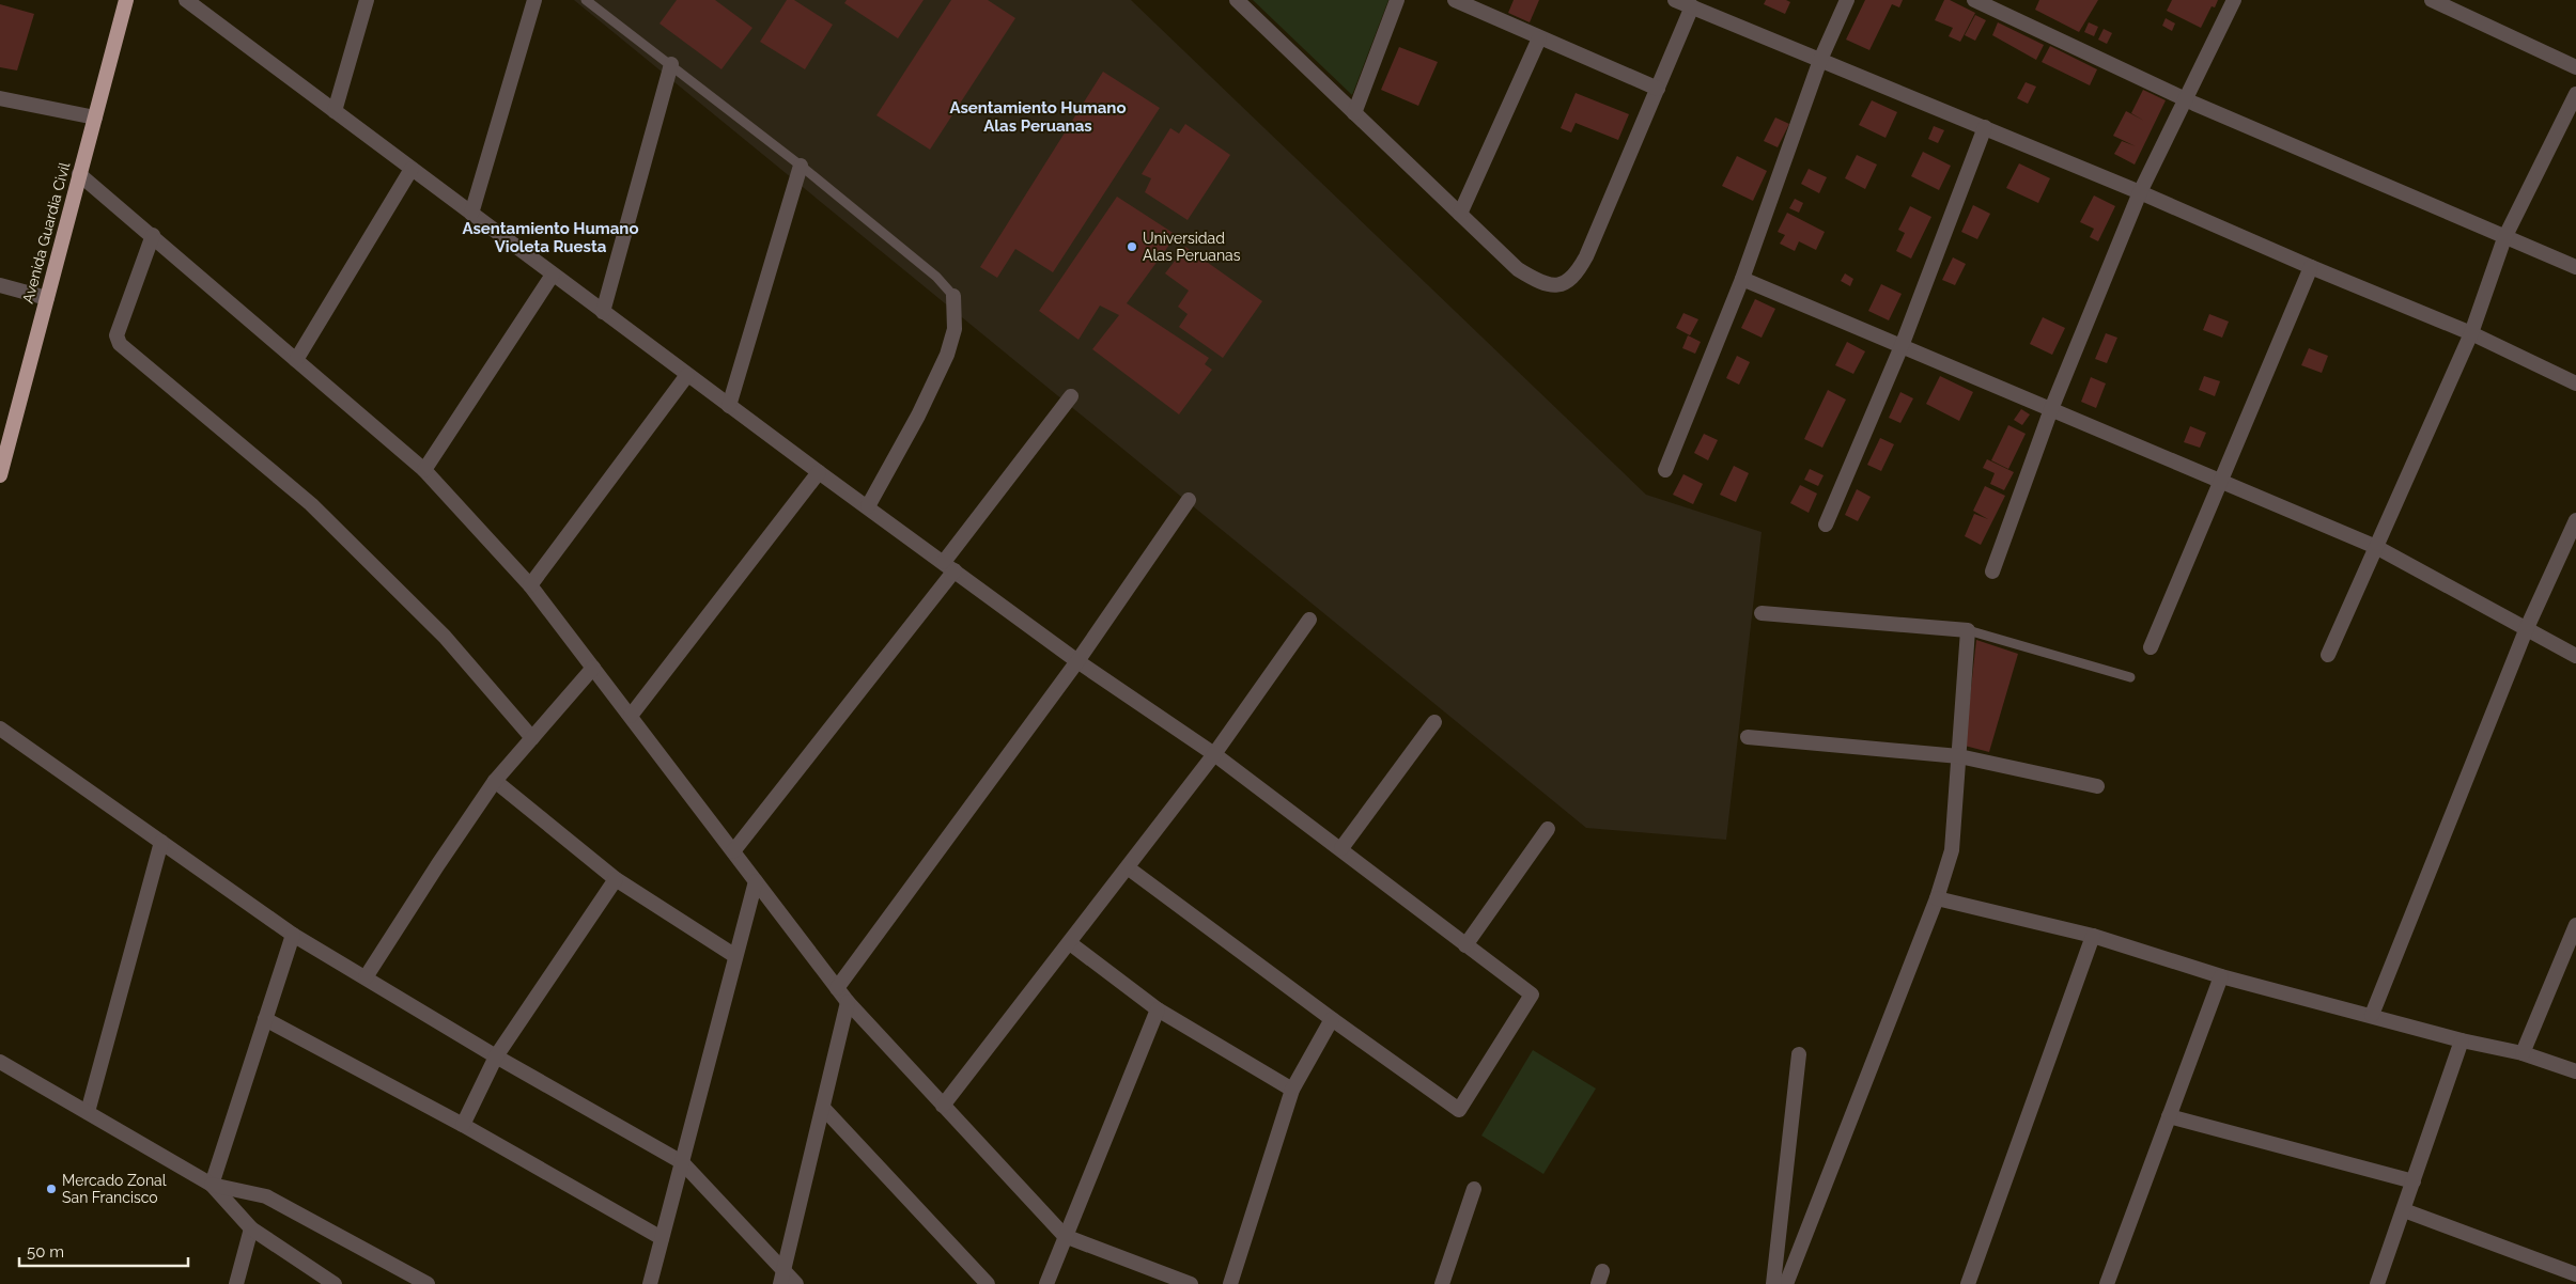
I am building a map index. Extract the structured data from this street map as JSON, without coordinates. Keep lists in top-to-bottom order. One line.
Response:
{"streets":{"highway":["Avenida Guardia Civil"]},"districts":["Asentamiento Humano Alas Peruanas","Asentamiento Humano Violeta Ruesta"],"places":["Universidad Alas Peruanas","Mercado Zonal San Francisco"],"scale_bar":"50 m"}
